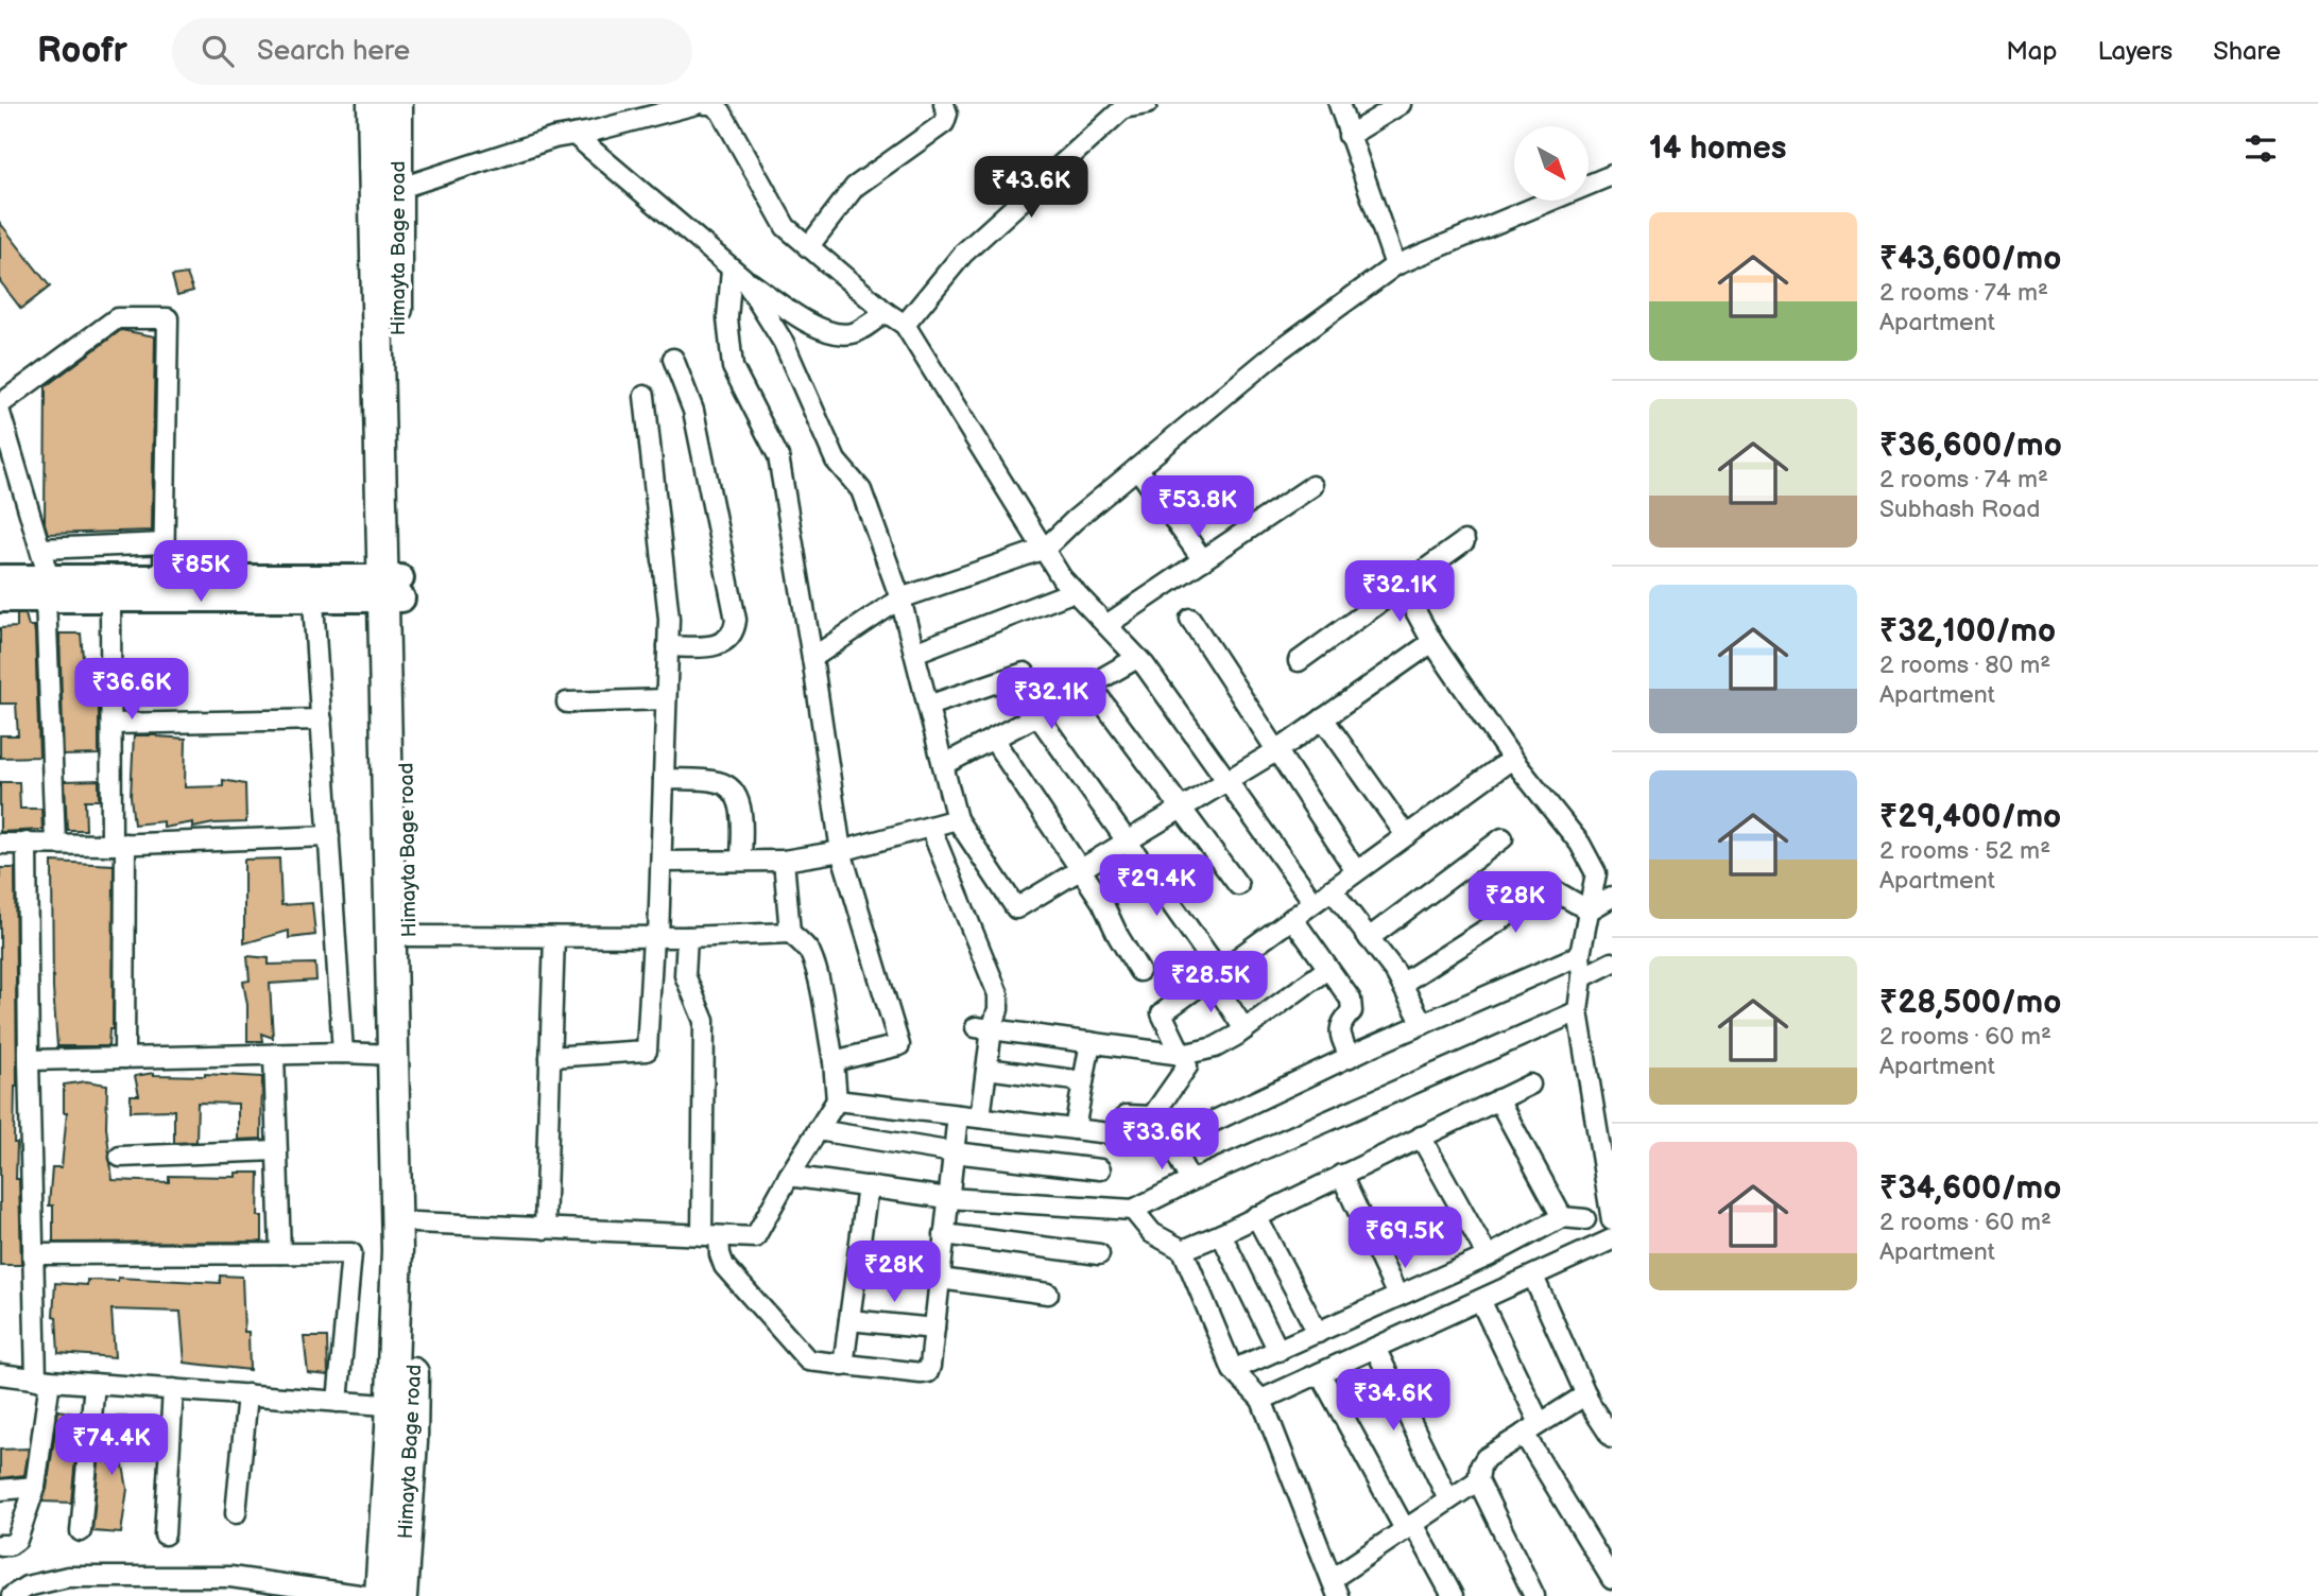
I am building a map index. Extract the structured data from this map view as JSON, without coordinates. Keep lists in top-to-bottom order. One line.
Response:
{"streets":{"main road":["Himayta Bage road"]},"north":"bottom right","page":{"header":"Roofr","search":"Search here","nav":["Map","Layers","Share"],"heading":"14 homes","price":["₹43.6K","₹53.8K","₹85K","₹32.1K","₹36.6K","₹32.1K","₹29.4K","₹28K","₹28.5K","₹33.6K","₹69.5K","₹28K","₹34.6K","₹74.4K"],"list":[{"name":"₹43,600/mo","note":"2 rooms · 74 m² · Apartment"},{"name":"₹36,600/mo","note":"2 rooms · 74 m² · Subhash Road"},{"name":"₹32,100/mo","note":"2 rooms · 80 m² · Apartment"},{"name":"₹29,400/mo","note":"2 rooms · 52 m² · Apartment"},{"name":"₹28,500/mo","note":"2 rooms · 60 m² · Apartment"},{"name":"₹34,600/mo","note":"2 rooms · 60 m² · Apartment"}]}}
